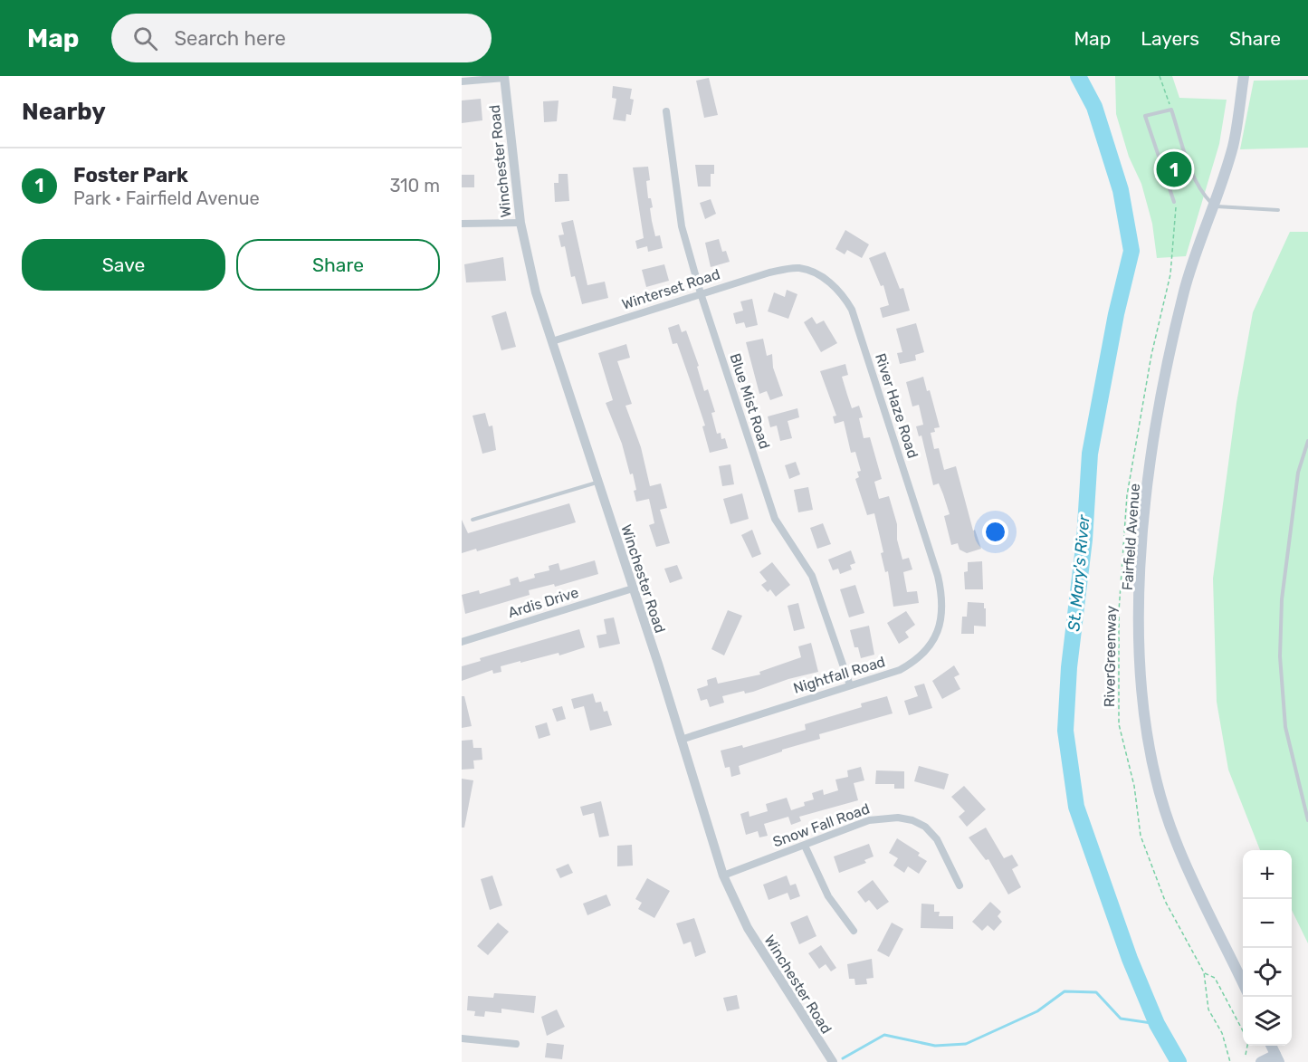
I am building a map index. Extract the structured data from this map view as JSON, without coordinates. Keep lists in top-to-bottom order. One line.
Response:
{"streets":{"main road":["Fairfield Avenue"],"street":["Winchester Road","Winterset Road","Blue Mist Road","River Haze Road","Ardis Drive","Nightfall Road","Snow Fall Road"],"path":["RiverGreenway"]},"crossings":[["Winchester Road","Winterset Road"],["Winchester Road","Ardis Drive"],["Winchester Road","Nightfall Road"],["Winchester Road","Snow Fall Road"],["Winterset Road","Blue Mist Road"],["Winterset Road","River Haze Road"],["Blue Mist Road","Nightfall Road"],["River Haze Road","Nightfall Road"]],"water":["St. Mary's River"],"page":{"header":"Map","search":"Search here","nav":["Map","Layers","Share"],"heading":"Nearby","list":[{"mark":"1","name":"Foster Park","note":"Park · Fairfield Avenue","value":"310 m"}],"pins":"1","buttons":["Save","Share"],"map_buttons":["+","−"]}}
